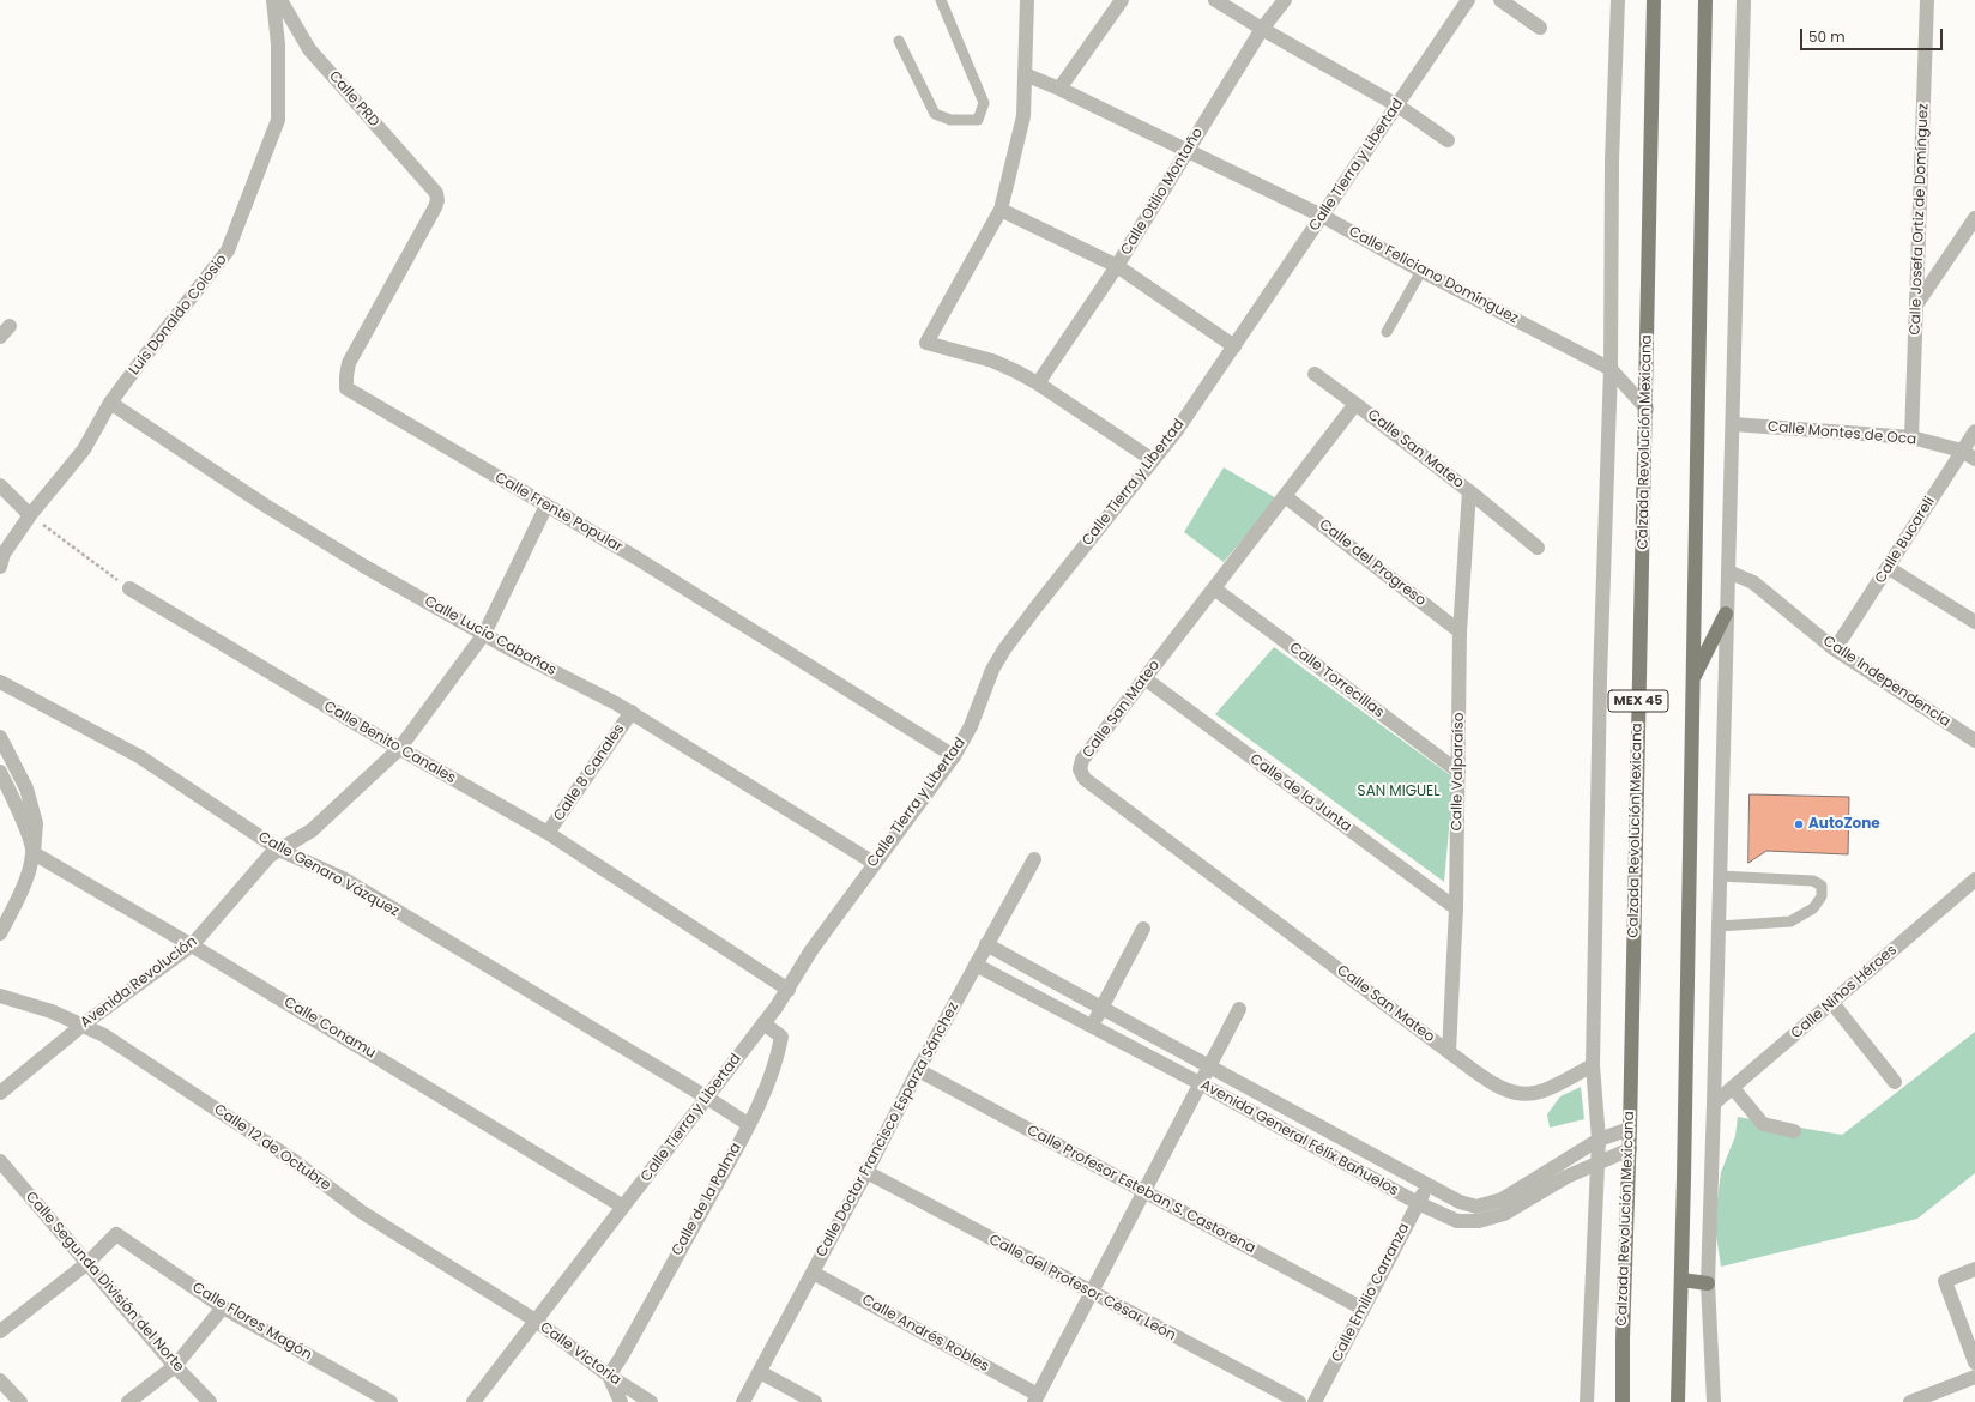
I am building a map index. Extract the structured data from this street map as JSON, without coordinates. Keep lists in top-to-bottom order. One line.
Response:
{"streets":{"main road":["Calzada Revolución Mexicana","MEX 45"],"street":["Calle PRD","Calle Tierra y Libertad","Calle Otilio Montaño","Calle Josefa Ortiz de Domínguez","Calle Feliciano Domínguez","Luis Donaldo Colosio","Calle Montes de Oca","Calle San Mateo","Calle Frente Popular","Calle Bucareli","Calle del Progreso","Calle Lucio Cabañas","Calle Torrecillas","Calle Independencia","Calle Benito Canales","Calle Valparaíso","Calle 8 Canales","Calle de la Junta","Calle Genaro Vázquez","Avenida Revolución","Calle Niños Héroes","Calle Conamu","Calle Doctor Francisco Esparza Sánchez","Avenida General Félix Bañuelos","Calle 12 de Octubre","Calle Profesor Esteban S. Castorena","Calle de la Palma","Calle Segunda División del Norte","Calle del Profesor César León","Calle Emilio Carranza","Calle Flores Magón","Calle Andrés Robles","Calle Victoria"]},"crossings":[["Calle PRD","Calle Frente Popular"],["Calle Tierra y Libertad","Calle Feliciano Domínguez"],["Calle Tierra y Libertad","Calle Frente Popular"],["Calle Tierra y Libertad","Calle Lucio Cabañas"],["Calle Tierra y Libertad","Calle Benito Canales"],["Calle Tierra y Libertad","Calle Genaro Vázquez"],["Calle Tierra y Libertad","Calle Conamu"],["Calle Tierra y Libertad","Calle 12 de Octubre"],["Calle Tierra y Libertad","Calle de la Palma"],["Calle Tierra y Libertad","Calle Victoria"],["Calle Otilio Montaño","Calle Feliciano Domínguez"],["Calle Josefa Ortiz de Domínguez","Calle Montes de Oca"],["Calle Feliciano Domínguez","Calzada Revolución Mexicana"],["Luis Donaldo Colosio","Calle Lucio Cabañas"],["Calle Montes de Oca","Calle Bucareli"],["Calzada Revolución Mexicana","Avenida General Félix Bañuelos"],["Calle San Mateo","Calle del Progreso"],["Calle San Mateo","Calle Torrecillas"],["Calle San Mateo","Calle Valparaíso"],["Calle San Mateo","Calle de la Junta"],["Calle Frente Popular","Avenida Revolución"],["Calle Bucareli","Calle Independencia"],["Calle del Progreso","Calle Valparaíso"],["Calle Lucio Cabañas","Calle 8 Canales"],["Calle Lucio Cabañas","Avenida Revolución"],["Calle Torrecillas","Calle Valparaíso"],["Calle Benito Canales","Calle 8 Canales"],["Calle Benito Canales","Avenida Revolución"],["Calle Valparaíso","Calle de la Junta"],["Calle Genaro Vázquez","Avenida Revolución"],["Calle Genaro Vázquez","Calle de la Palma"],["Avenida Revolución","Calle Conamu"],["Avenida Revolución","Calle 12 de Octubre"],["Calle Doctor Francisco Esparza Sánchez","Avenida General Félix Bañuelos"],["Calle Doctor Francisco Esparza Sánchez","Calle Profesor Esteban S. Castorena"],["Calle Doctor Francisco Esparza Sánchez","Calle del Profesor César León"],["Calle Doctor Francisco Esparza Sánchez","Calle Andrés Robles"],["Avenida General Félix Bañuelos","Calle Emilio Carranza"],["Calle 12 de Octubre","Calle Victoria"],["Calle Profesor Esteban S. Castorena","Calle Emilio Carranza"],["Calle de la Palma","Calle Victoria"],["Calle Segunda División del Norte","Calle Flores Magón"]],"parks":["SAN MIGUEL"],"places":["AutoZone"],"scale_bar":"50 m"}
